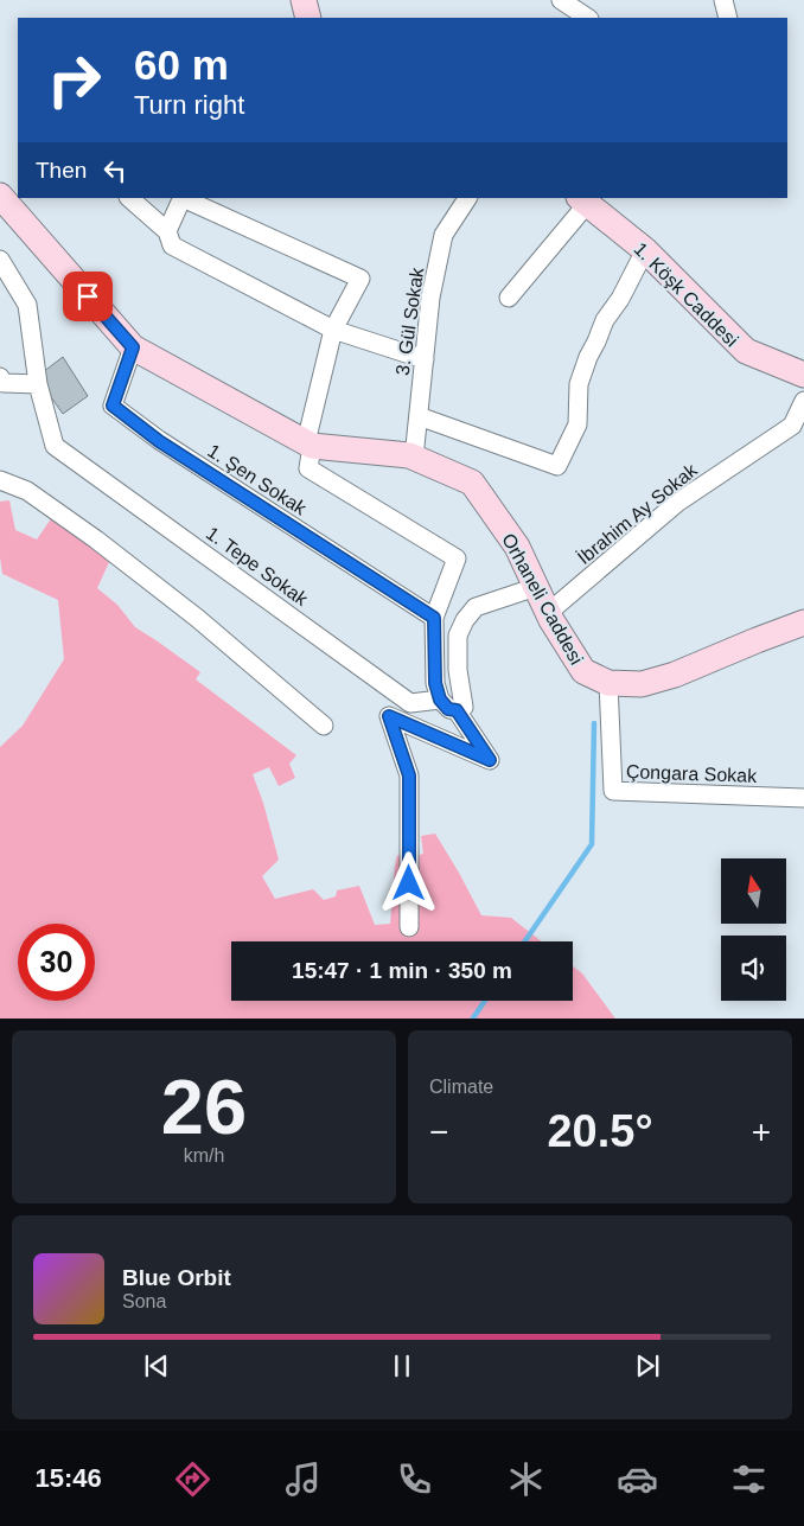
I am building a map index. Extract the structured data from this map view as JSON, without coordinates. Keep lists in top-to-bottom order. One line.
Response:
{"streets":{"main road":["1. Köşk Caddesi","Orhaneli Caddesi"],"street":["3. Gül Sokak","1. Şen Sokak","İbrahim Ay Sokak","1. Tepe Sokak","Çongara Sokak"]},"crossings":[["3. Gül Sokak","Orhaneli Caddesi"],["1. Şen Sokak","Orhaneli Caddesi"],["İbrahim Ay Sokak","Orhaneli Caddesi"],["Orhaneli Caddesi","Çongara Sokak"]],"north":"top","page":{"turn":["60 m","Turn right"],"then":"Then","limit":"30","trip":"15:47 · 1 min · 350 m","tile":[["26","km/h"],"Climate"],"heat":["−","20.5°","+"],"song":["Blue Orbit","Sona"],"tabs":"15:46"}}
